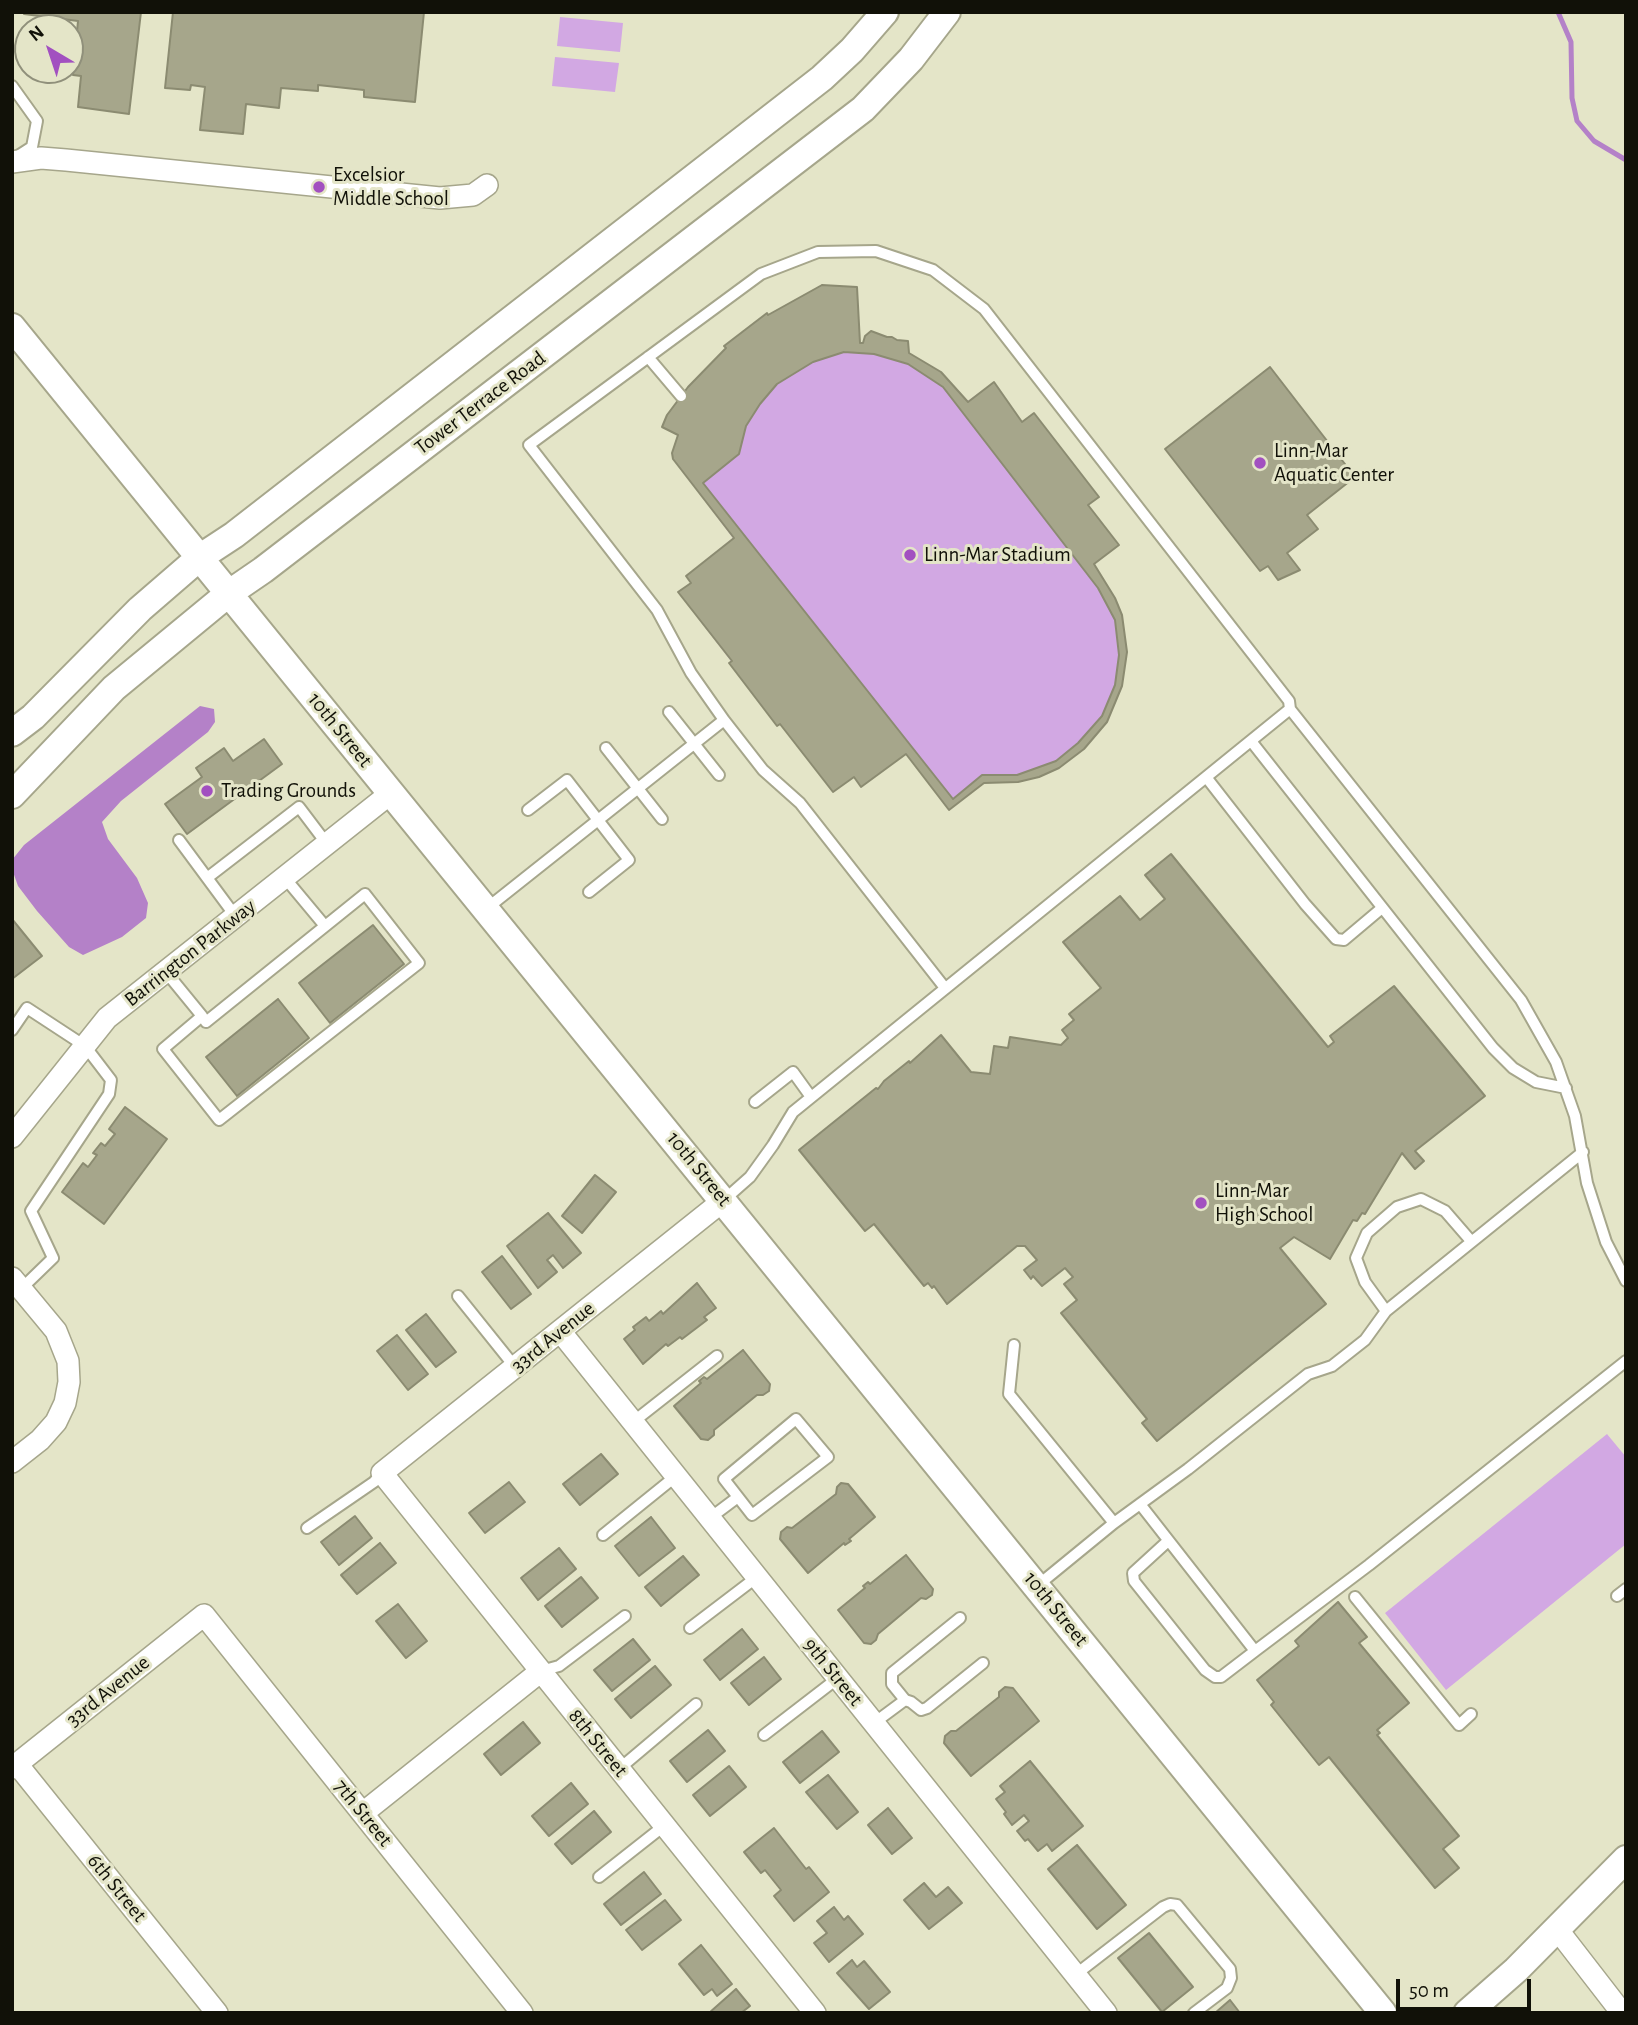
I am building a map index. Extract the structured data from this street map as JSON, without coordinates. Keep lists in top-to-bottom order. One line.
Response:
{"streets":{"street":["Tower Terrace Road","10th Street","Barrington Parkway","33rd Avenue","9th Street","8th Street","7th Street","6th Street"]},"crossings":[["Tower Terrace Road","10th Street"],["10th Street","Barrington Parkway"],["10th Street","33rd Avenue"],["33rd Avenue","9th Street"],["33rd Avenue","8th Street"],["33rd Avenue","7th Street"],["33rd Avenue","6th Street"]],"places":["Excelsior Middle School","Linn-Mar Aquatic Center","Linn-Mar Stadium","Trading Grounds","Linn-Mar High School"],"scale_bar":"50 m","north":"top left"}
